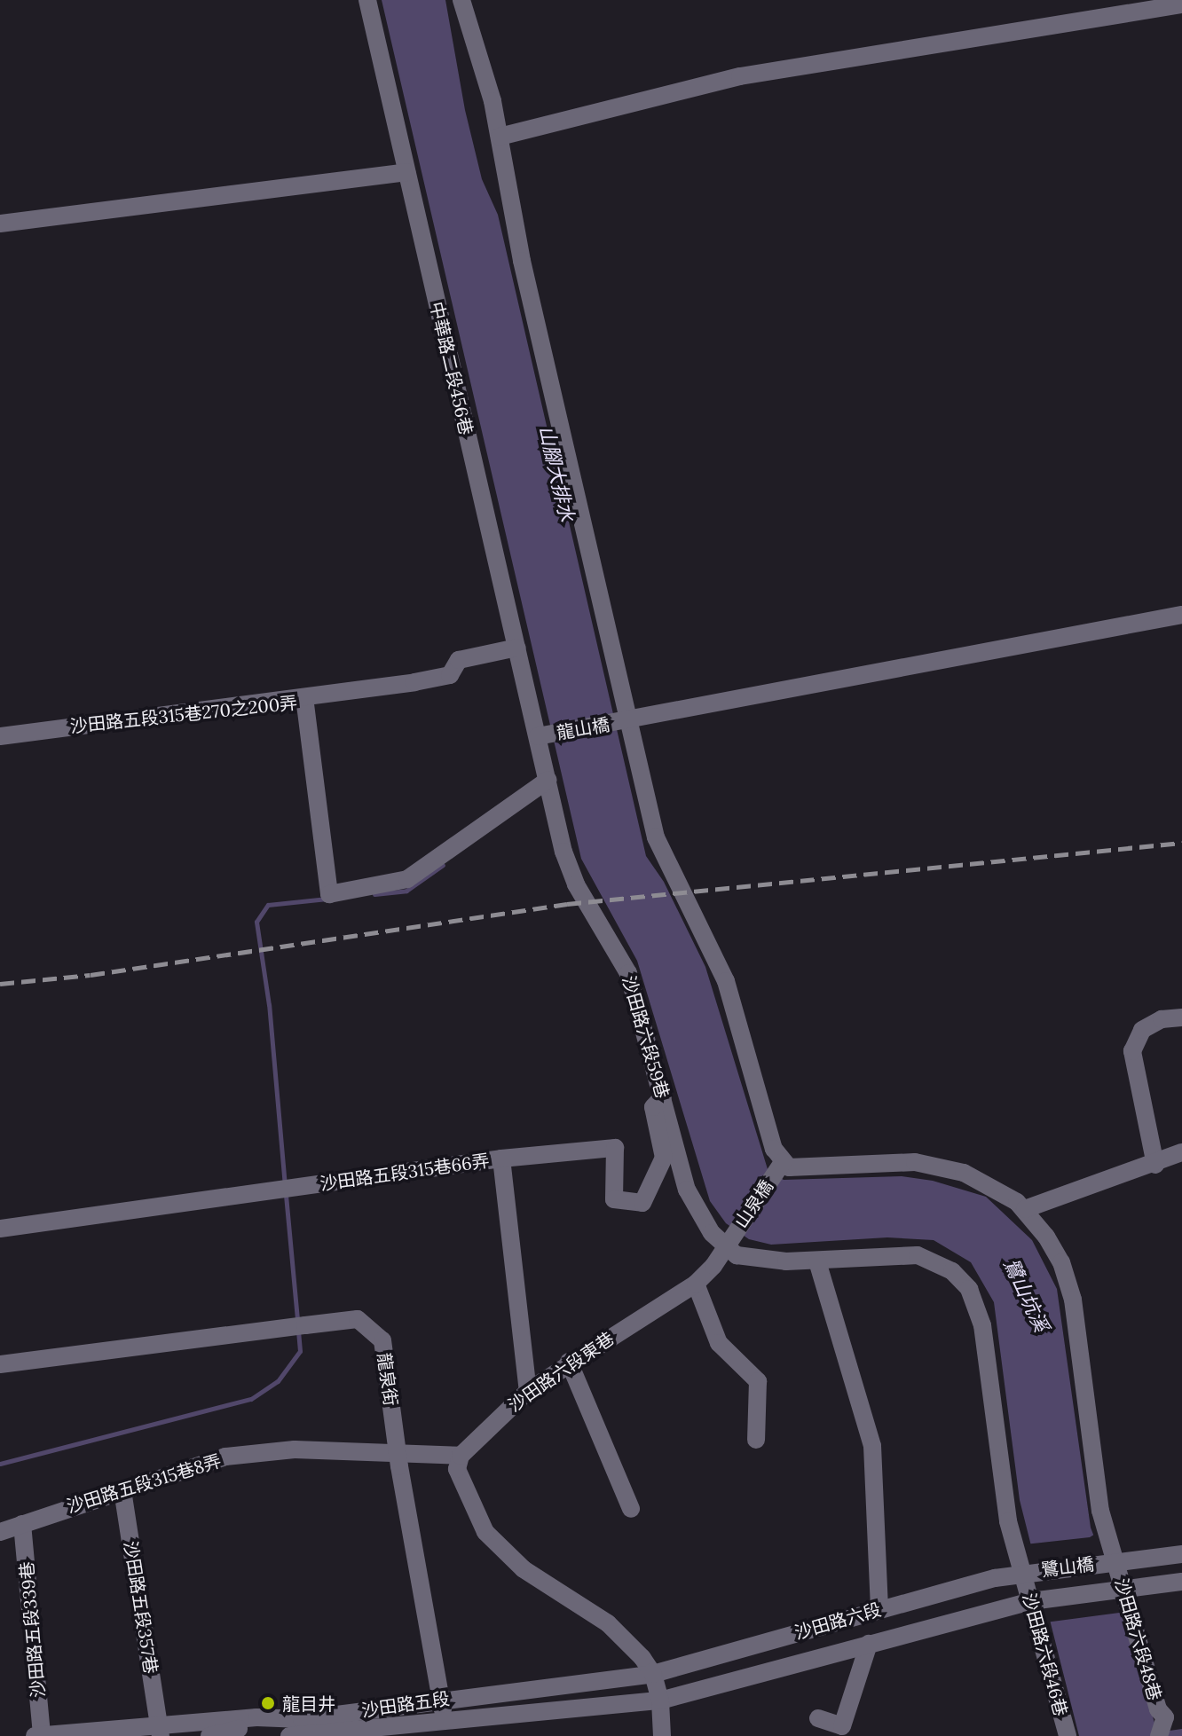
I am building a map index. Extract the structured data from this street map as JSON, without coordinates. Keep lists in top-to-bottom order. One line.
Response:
{"streets":{"street":["中華路二段456巷","沙田路五段315巷270之200弄","龍山橋","沙田路六段59巷","沙田路五段315巷66弄","山泉橋","沙田路六段東巷","龍泉街","沙田路五段315巷8弄","鷺山橋","沙田路五段357巷","沙田路六段","沙田路五段339巷","沙田路六段48巷","沙田路六段46巷","沙田路五段"]},"crossings":[["中華路二段456巷","龍山橋"],["中華路二段456巷","沙田路六段59巷"],["沙田路五段315巷270之200弄","沙田路六段59巷"],["龍山橋","沙田路六段59巷"],["沙田路六段59巷","沙田路五段315巷66弄"],["沙田路六段59巷","山泉橋"],["沙田路六段59巷","沙田路六段東巷"],["山泉橋","沙田路六段東巷"],["沙田路六段東巷","沙田路五段315巷8弄"],["龍泉街","沙田路五段"],["沙田路五段315巷8弄","沙田路五段357巷"],["沙田路五段315巷8弄","沙田路五段339巷"],["鷺山橋","沙田路六段"],["鷺山橋","沙田路六段48巷"],["鷺山橋","沙田路六段46巷"],["沙田路五段357巷","沙田路五段"],["沙田路六段","沙田路六段46巷"],["沙田路六段","沙田路五段"],["沙田路五段339巷","沙田路五段"]],"water":["山腳大排水","鷺山坑溪"],"places":["龍目井"]}
